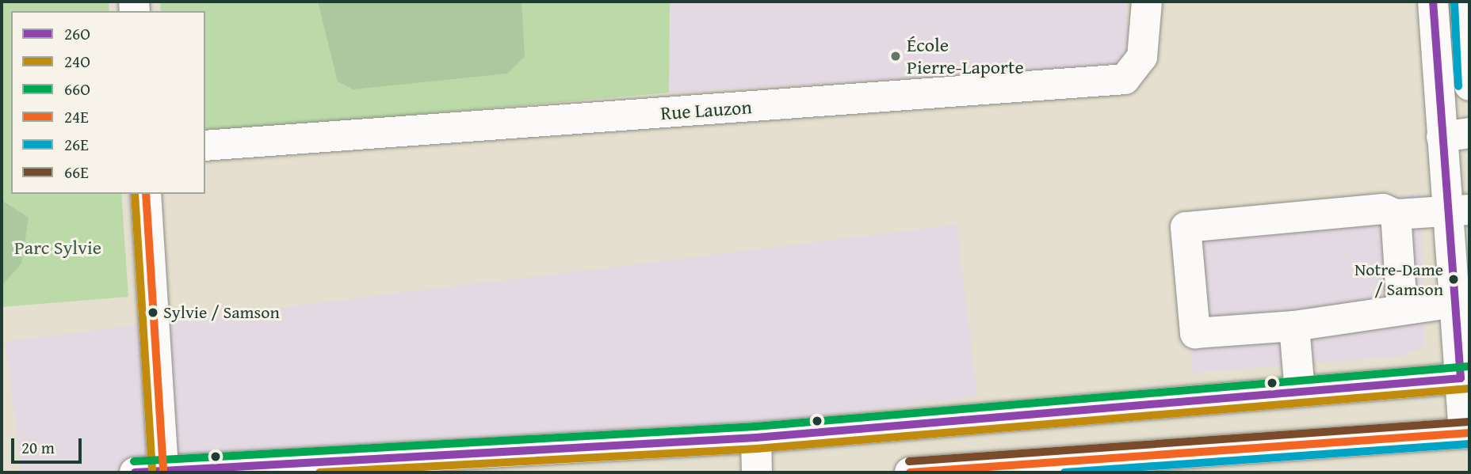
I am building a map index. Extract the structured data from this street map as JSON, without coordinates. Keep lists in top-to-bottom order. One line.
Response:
{"streets":{"street":["Rue Lauzon"]},"parks":["Parc Sylvie"],"places":["École Pierre-Laporte","Notre-Dame / Samson","Sylvie / Samson"],"lines":["transit line 26O","transit line 26E","transit line 24O","transit line 24E","transit line 66O","transit line 66E"],"legend":["26O","24O","66O","24E","26E","66E"],"scale_bar":"20 m"}
